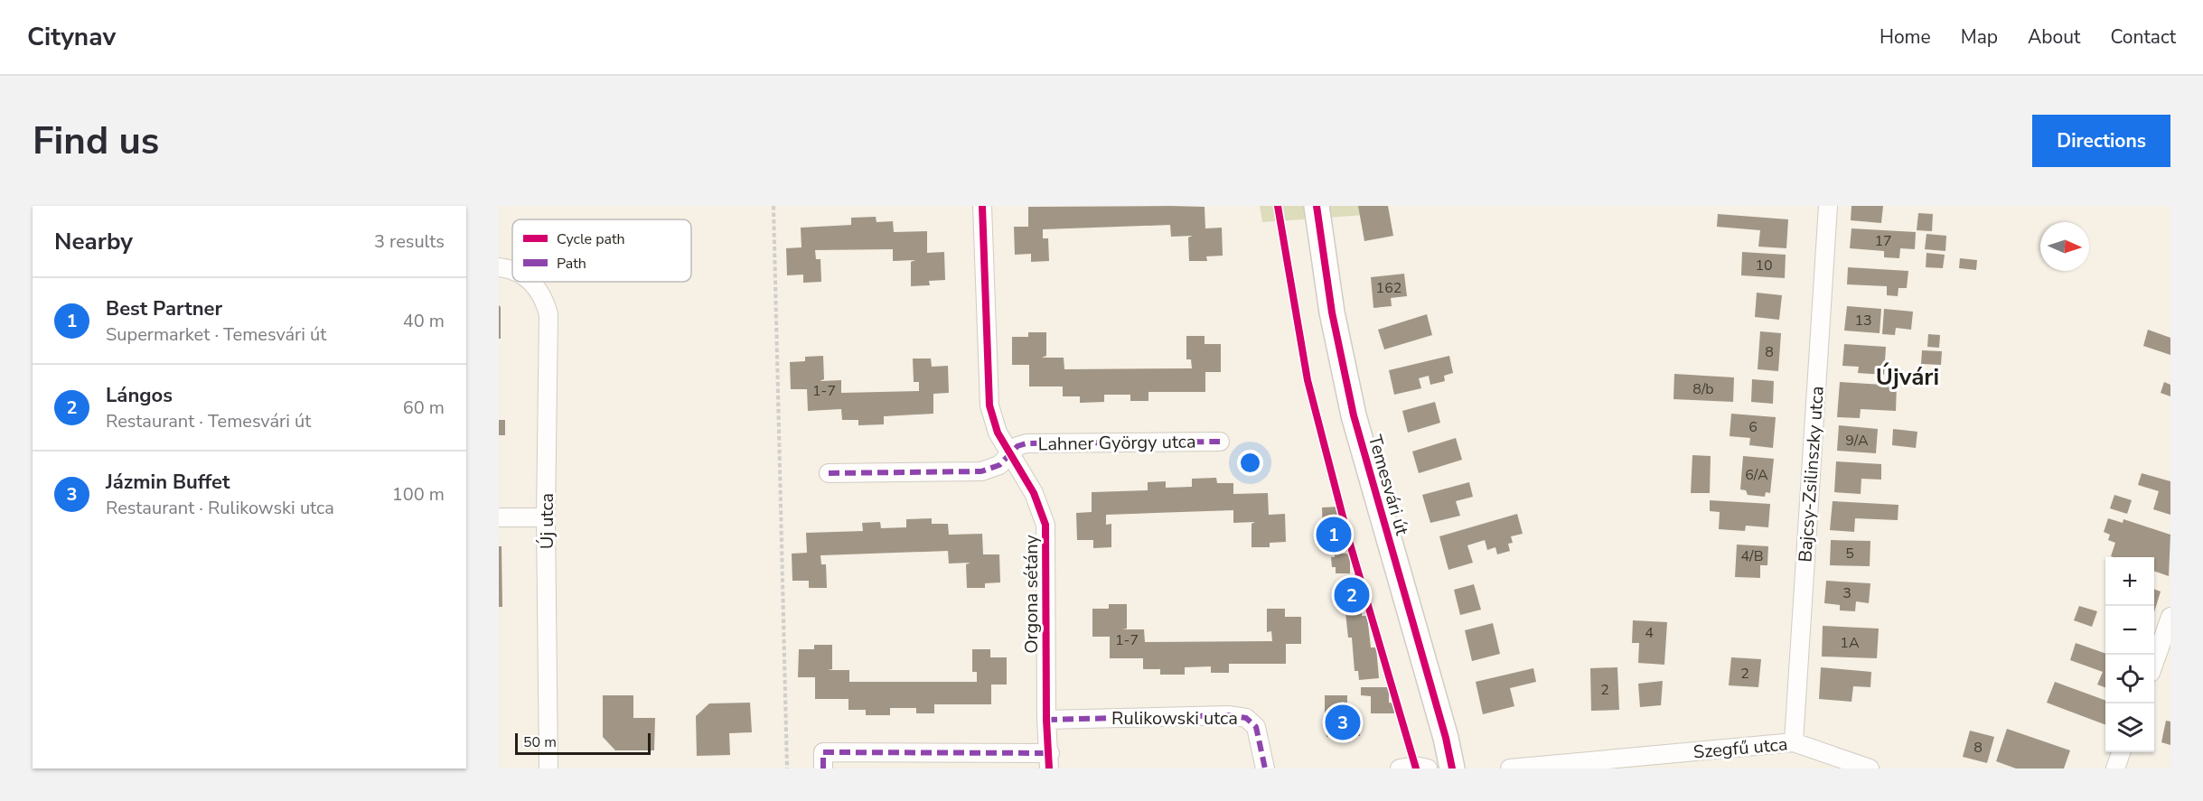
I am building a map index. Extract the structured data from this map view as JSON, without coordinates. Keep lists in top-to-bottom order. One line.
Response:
{"streets":{"street":["Lahner György utca","Bajcsy-Zsilinszky utca","Temesvári út","Új utca","Orgona sétány","Rulikowski utca","Szegfű utca"]},"crossings":[["Lahner György utca","Orgona sétány"],["Bajcsy-Zsilinszky utca","Szegfű utca"],["Orgona sétány","Rulikowski utca"]],"districts":["Újvári"],"house_numbers":["17","10","162","13","8","8/b","1-7","6","9/A","6/A","5","4/B","3","4","1-7","1A","2","2","8"],"legend":["Cycle path","Path"],"scale_bar":"50 m","north":"right","page":{"header":"Citynav","nav":["Home","Map","About","Contact"],"buttons":"Directions","title":"Find us","heading":["Nearby","3 results"],"list":[{"mark":"1","name":"Best Partner","note":"Supermarket · Temesvári út","value":"40 m"},{"mark":"2","name":"Lángos","note":"Restaurant · Temesvári út","value":"60 m"},{"mark":"3","name":"Jázmin Buffet","note":"Restaurant · Rulikowski utca","value":"100 m"}],"pins":["1","2","3"],"map_buttons":["+","−"],"scale":"50 m"}}
